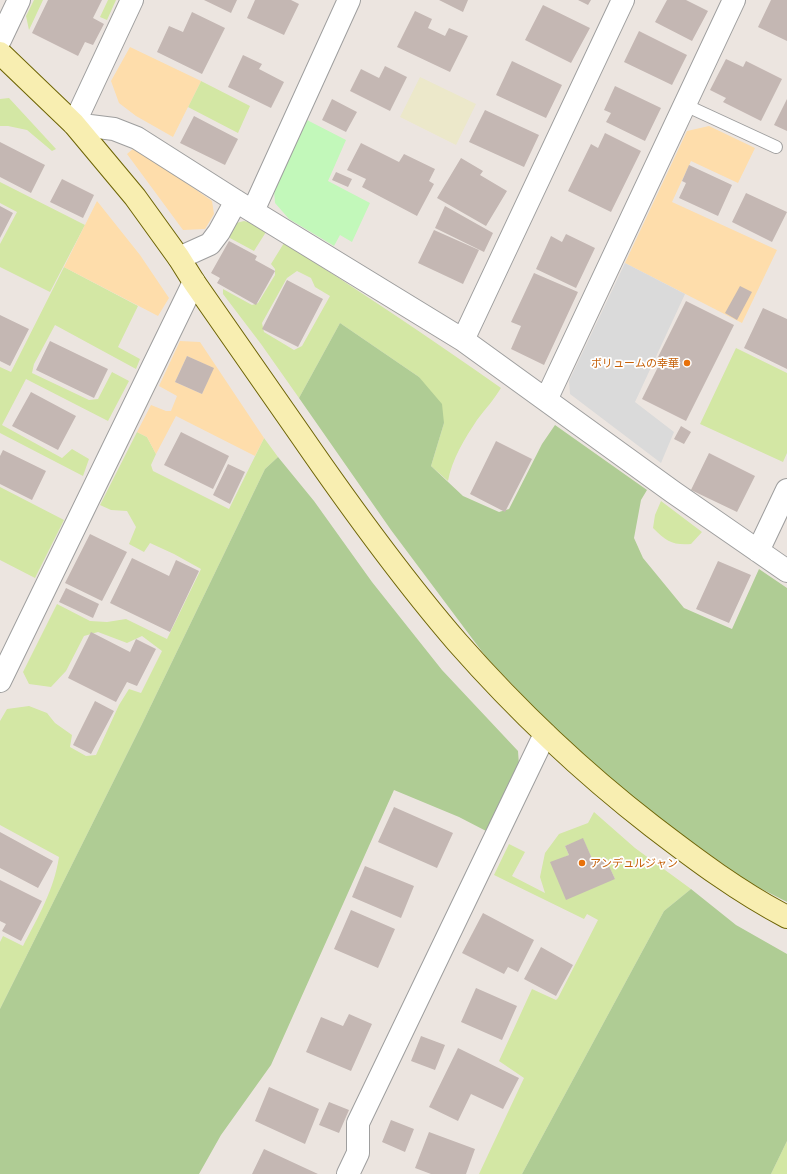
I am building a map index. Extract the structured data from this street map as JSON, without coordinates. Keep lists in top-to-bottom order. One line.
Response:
{"places":["ボリュームの幸華","アンデュルジャン"]}
